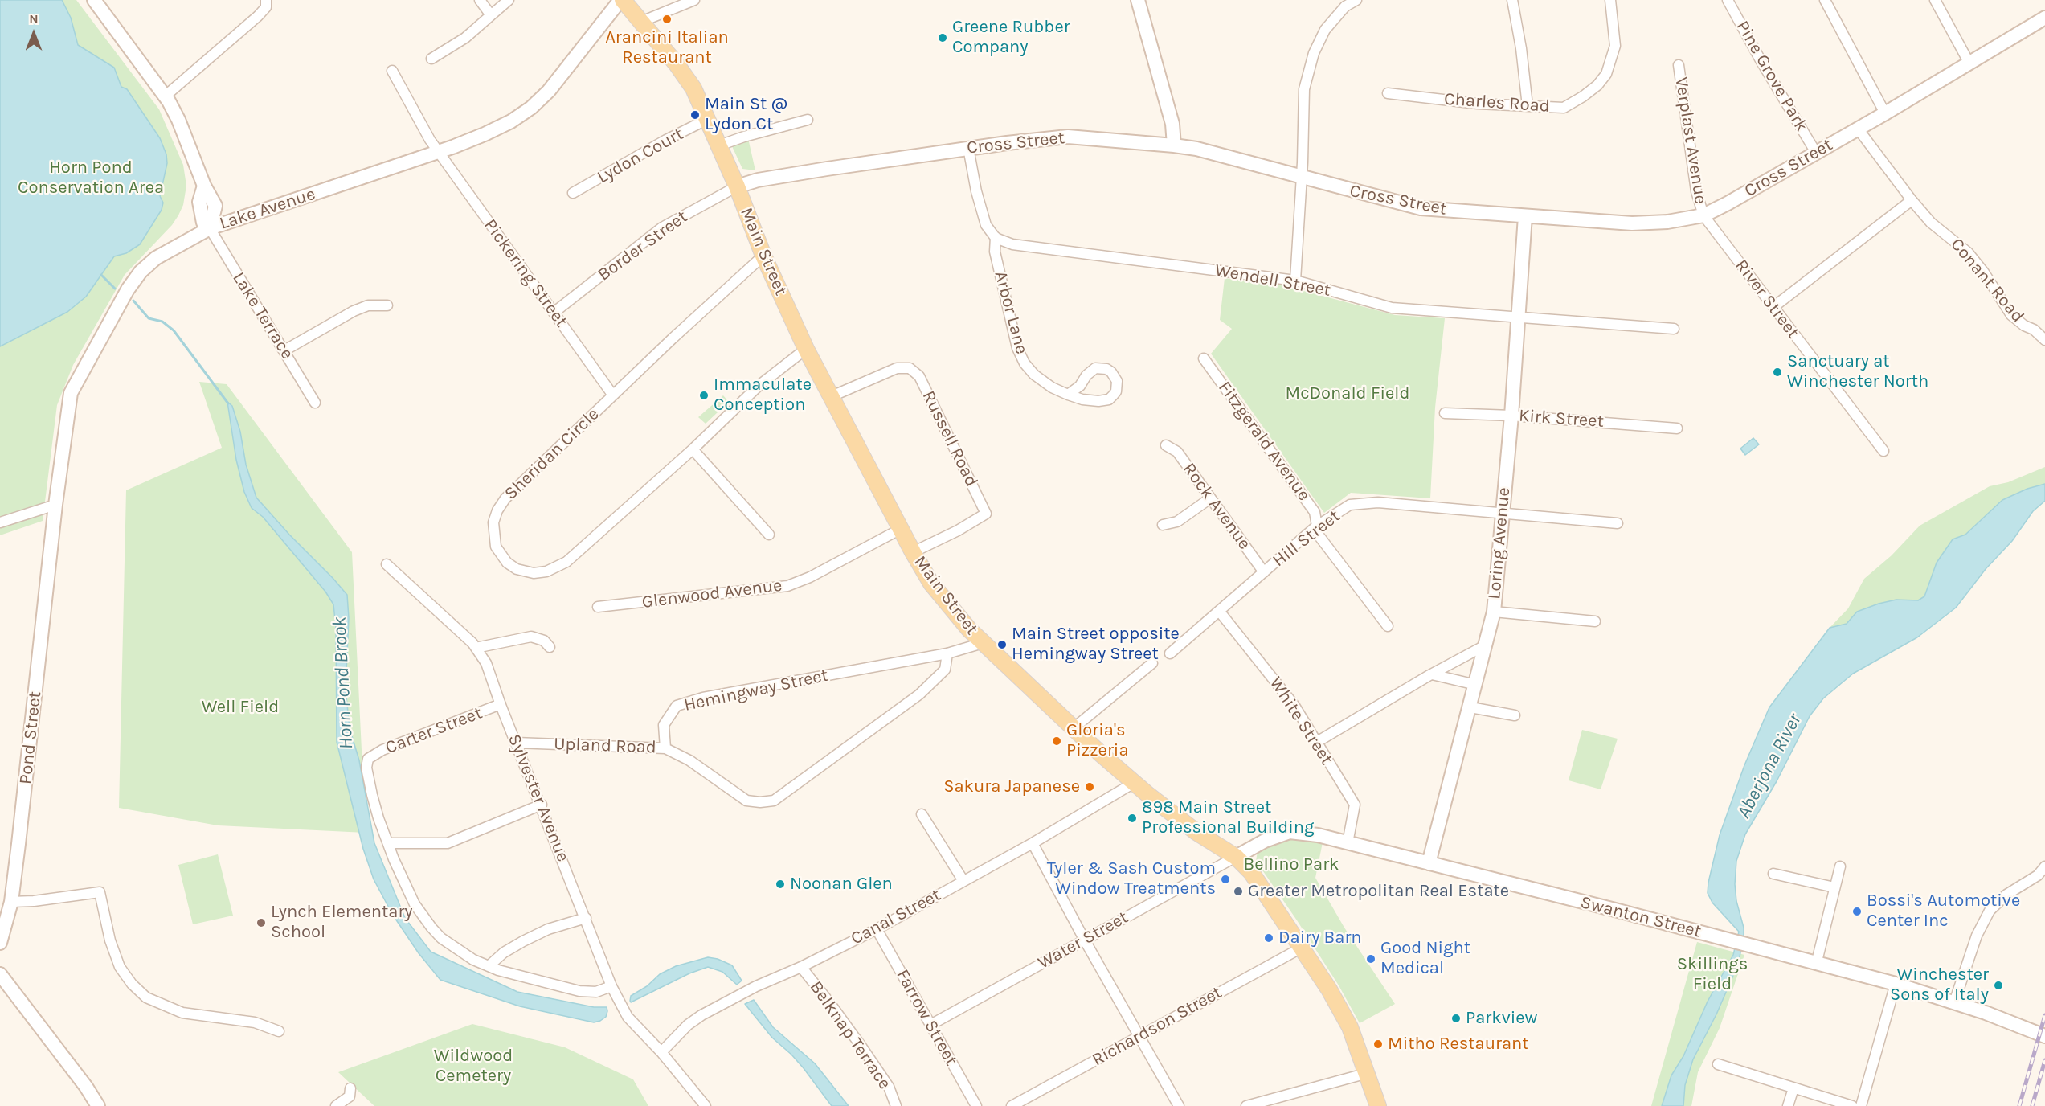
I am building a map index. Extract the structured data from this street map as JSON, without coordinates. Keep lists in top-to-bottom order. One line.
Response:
{"streets":{"main road":["Main Street"],"street":["Pine Grove Park","Charles Road","Verplast Avenue","Cross Street","Lydon Court","Lake Avenue","Border Street","Pickering Street","Wendell Street","Conant Road","River Street","Arbor Lane","Lake Terrace","Kirk Street","Russell Road","Fitzgerald Avenue","Sheridan Circle","Rock Avenue","Hill Street","Loring Avenue","Glenwood Avenue","Hemingway Street","White Street","Carter Street","Pond Street","Upland Road","Sylvester Avenue","Canal Street","Swanton Street","Water Street","Farrow Street","Richardson Street","Belknap Terrace"]},"crossings":[["Pine Grove Park","Cross Street"],["Verplast Avenue","Cross Street"],["Verplast Avenue","River Street"],["Cross Street","Border Street"],["Cross Street","Main Street"],["Cross Street","Conant Road"],["Cross Street","River Street"],["Cross Street","Loring Avenue"],["Lydon Court","Main Street"],["Lake Avenue","Main Street"],["Lake Avenue","Pickering Street"],["Lake Avenue","Lake Terrace"],["Lake Avenue","Pond Street"],["Border Street","Main Street"],["Border Street","Pickering Street"],["Main Street","Russell Road"],["Main Street","Sheridan Circle"],["Main Street","Glenwood Avenue"],["Main Street","Hemingway Street"],["Main Street","Canal Street"],["Main Street","Swanton Street"],["Main Street","Water Street"],["Main Street","Richardson Street"],["Pickering Street","Sheridan Circle"],["Wendell Street","Arbor Lane"],["Wendell Street","Loring Avenue"],["Kirk Street","Loring Avenue"],["Fitzgerald Avenue","Hill Street"],["Rock Avenue","Hill Street"],["Hill Street","Loring Avenue"],["Hill Street","White Street"],["Loring Avenue","Swanton Street"],["Hemingway Street","Upland Road"],["White Street","Swanton Street"],["Carter Street","Sylvester Avenue"],["Upland Road","Sylvester Avenue"],["Sylvester Avenue","Canal Street"],["Canal Street","Farrow Street"],["Canal Street","Belknap Terrace"],["Swanton Street","Water Street"],["Water Street","Farrow Street"]],"water":["Horn Pond Brook","Aberjona River"],"parks":["Horn Pond Conservation Area","McDonald Field","Well Field","Bellino Park","Skillings Field","Wildwood Cemetery"],"places":["Arancini Italian Restaurant","Greene Rubber Company","Main St @ Lydon Ct","Sanctuary at Winchester North","Immaculate Conception","Main Street opposite Hemingway Street","Gloria's Pizzeria","Sakura Japanese","898 Main Street Professional Building","Tyler & Sash Custom Window Treatments","Noonan Glen","Greater Metropolitan Real Estate","Bossi's Automotive Center Inc","Lynch Elementary School","Dairy Barn","Good Night Medical","Winchester Sons of Italy","Parkview","Mitho Restaurant"],"north":"top"}
